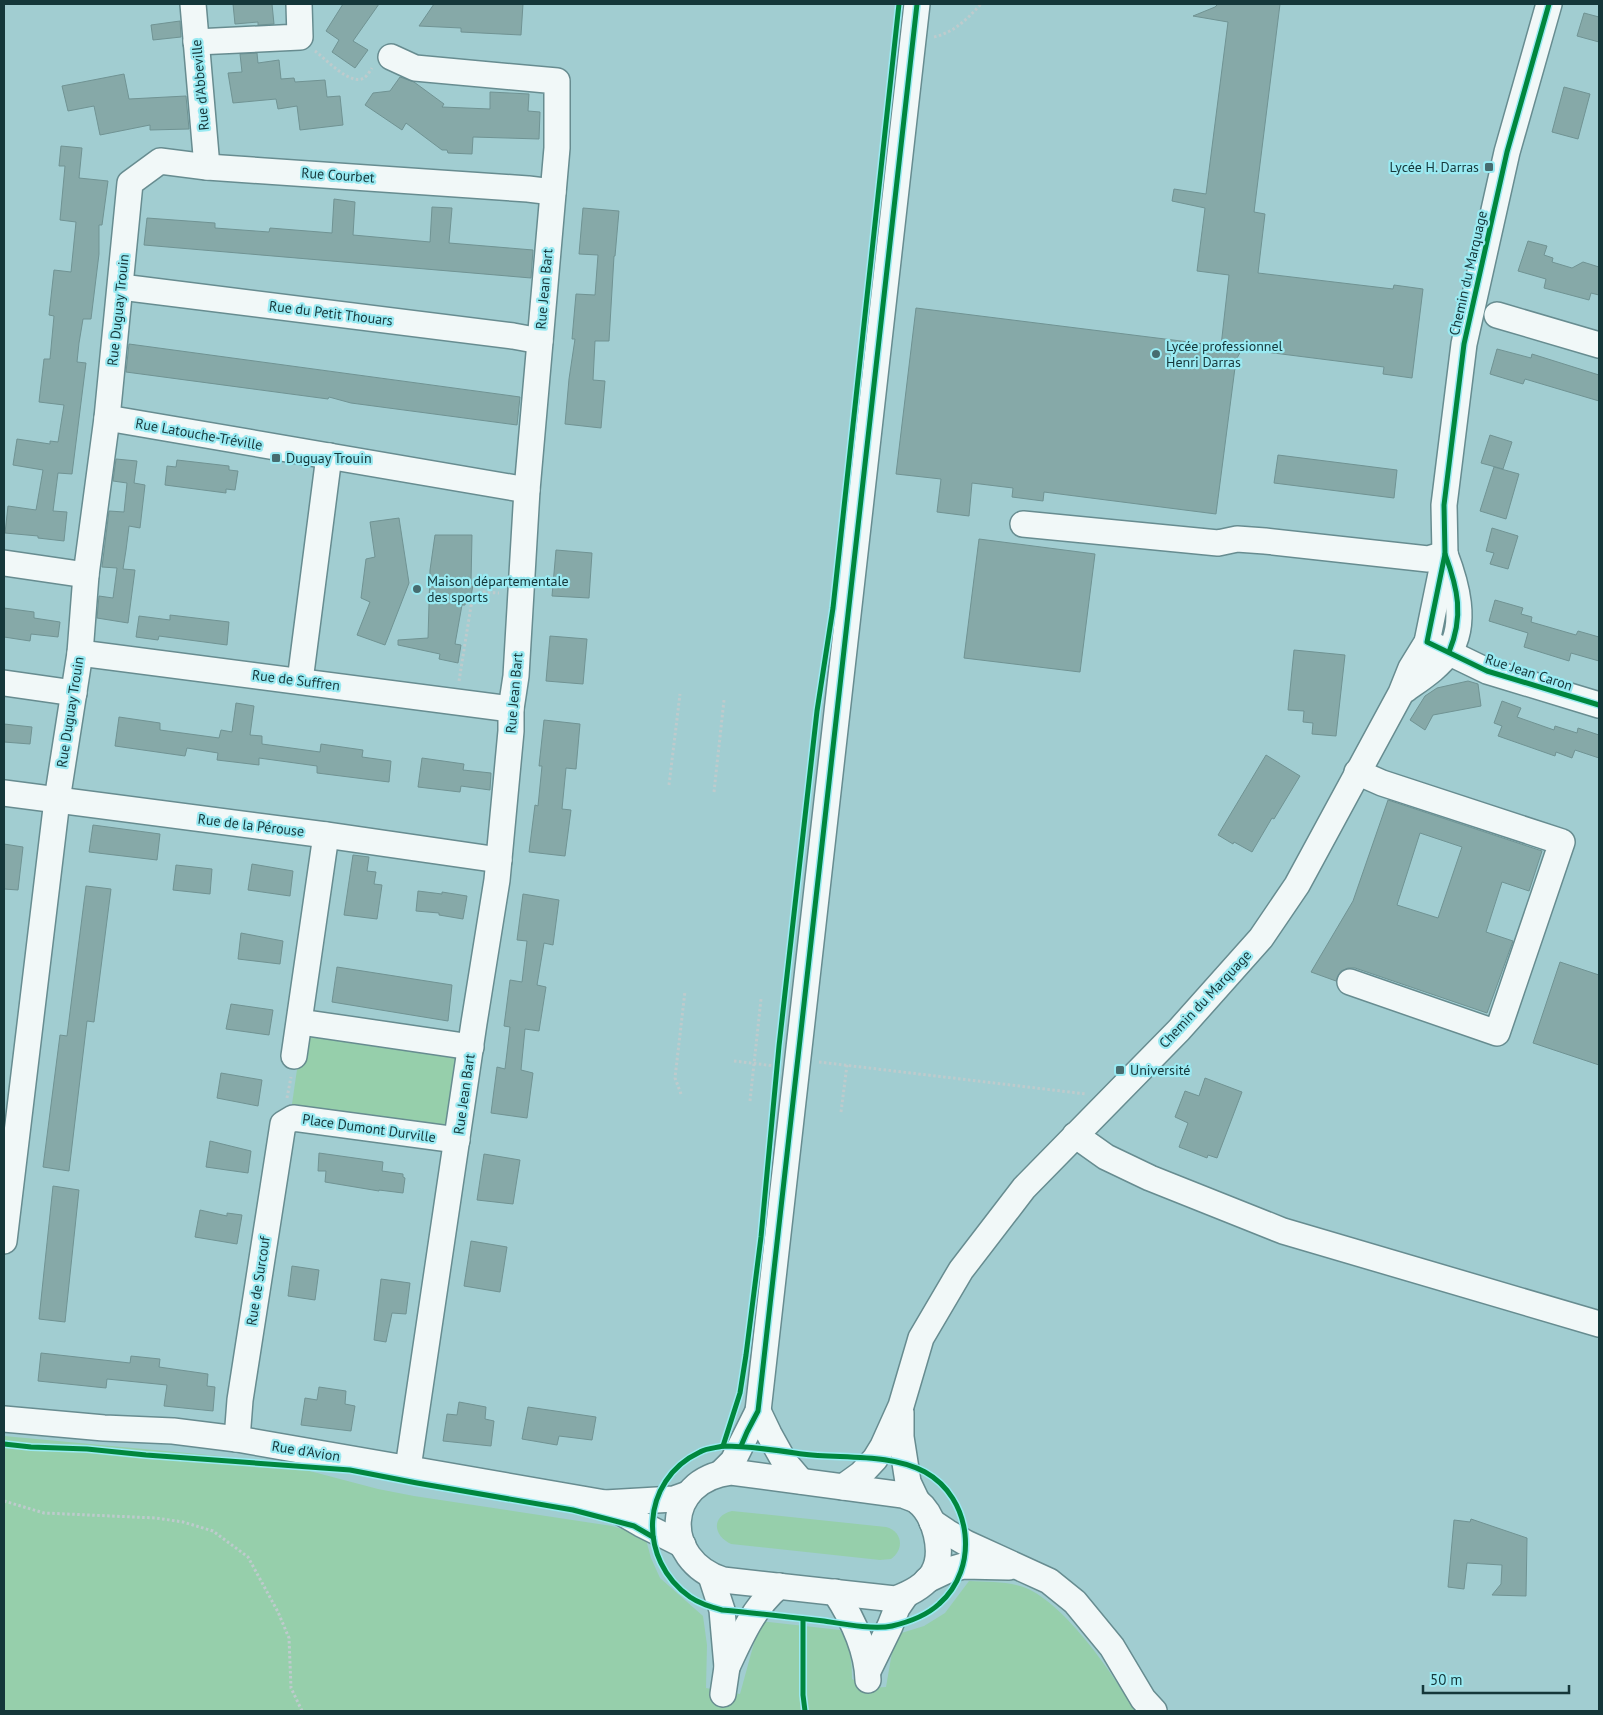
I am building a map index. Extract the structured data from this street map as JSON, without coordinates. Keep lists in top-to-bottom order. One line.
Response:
{"streets":{"street":["Rue d'Abbeville","Rue Courbet","Chemin du Marquage","Rue Jean Bart","Rue Duguay Trouin","Rue du Petit Thouars","Rue Latouche-Tréville","Rue Jean Caron","Rue de Suffren","Rue de la Pérouse","Place Dumont Durville","Rue de Surcouf","Rue d'Avion"]},"crossings":[["Rue d'Abbeville","Rue Courbet"],["Rue Courbet","Rue Jean Bart"],["Rue Courbet","Rue Duguay Trouin"],["Chemin du Marquage","Rue Jean Caron"],["Rue Jean Bart","Rue du Petit Thouars"],["Rue Jean Bart","Rue Latouche-Tréville"],["Rue Jean Bart","Rue de Suffren"],["Rue Jean Bart","Rue de la Pérouse"],["Rue Jean Bart","Place Dumont Durville"],["Rue Jean Bart","Rue d'Avion"],["Rue Duguay Trouin","Rue du Petit Thouars"],["Rue Duguay Trouin","Rue Latouche-Tréville"],["Rue Duguay Trouin","Rue de Suffren"],["Rue Duguay Trouin","Rue de la Pérouse"],["Place Dumont Durville","Rue de Surcouf"],["Rue de Surcouf","Rue d'Avion"]],"places":{"transit":["Lycée H. Darras","Duguay Trouin","Université"],"other":["Lycée professionnel Henri Darras","Maison départementale des sports"]},"scale_bar":"50 m"}
